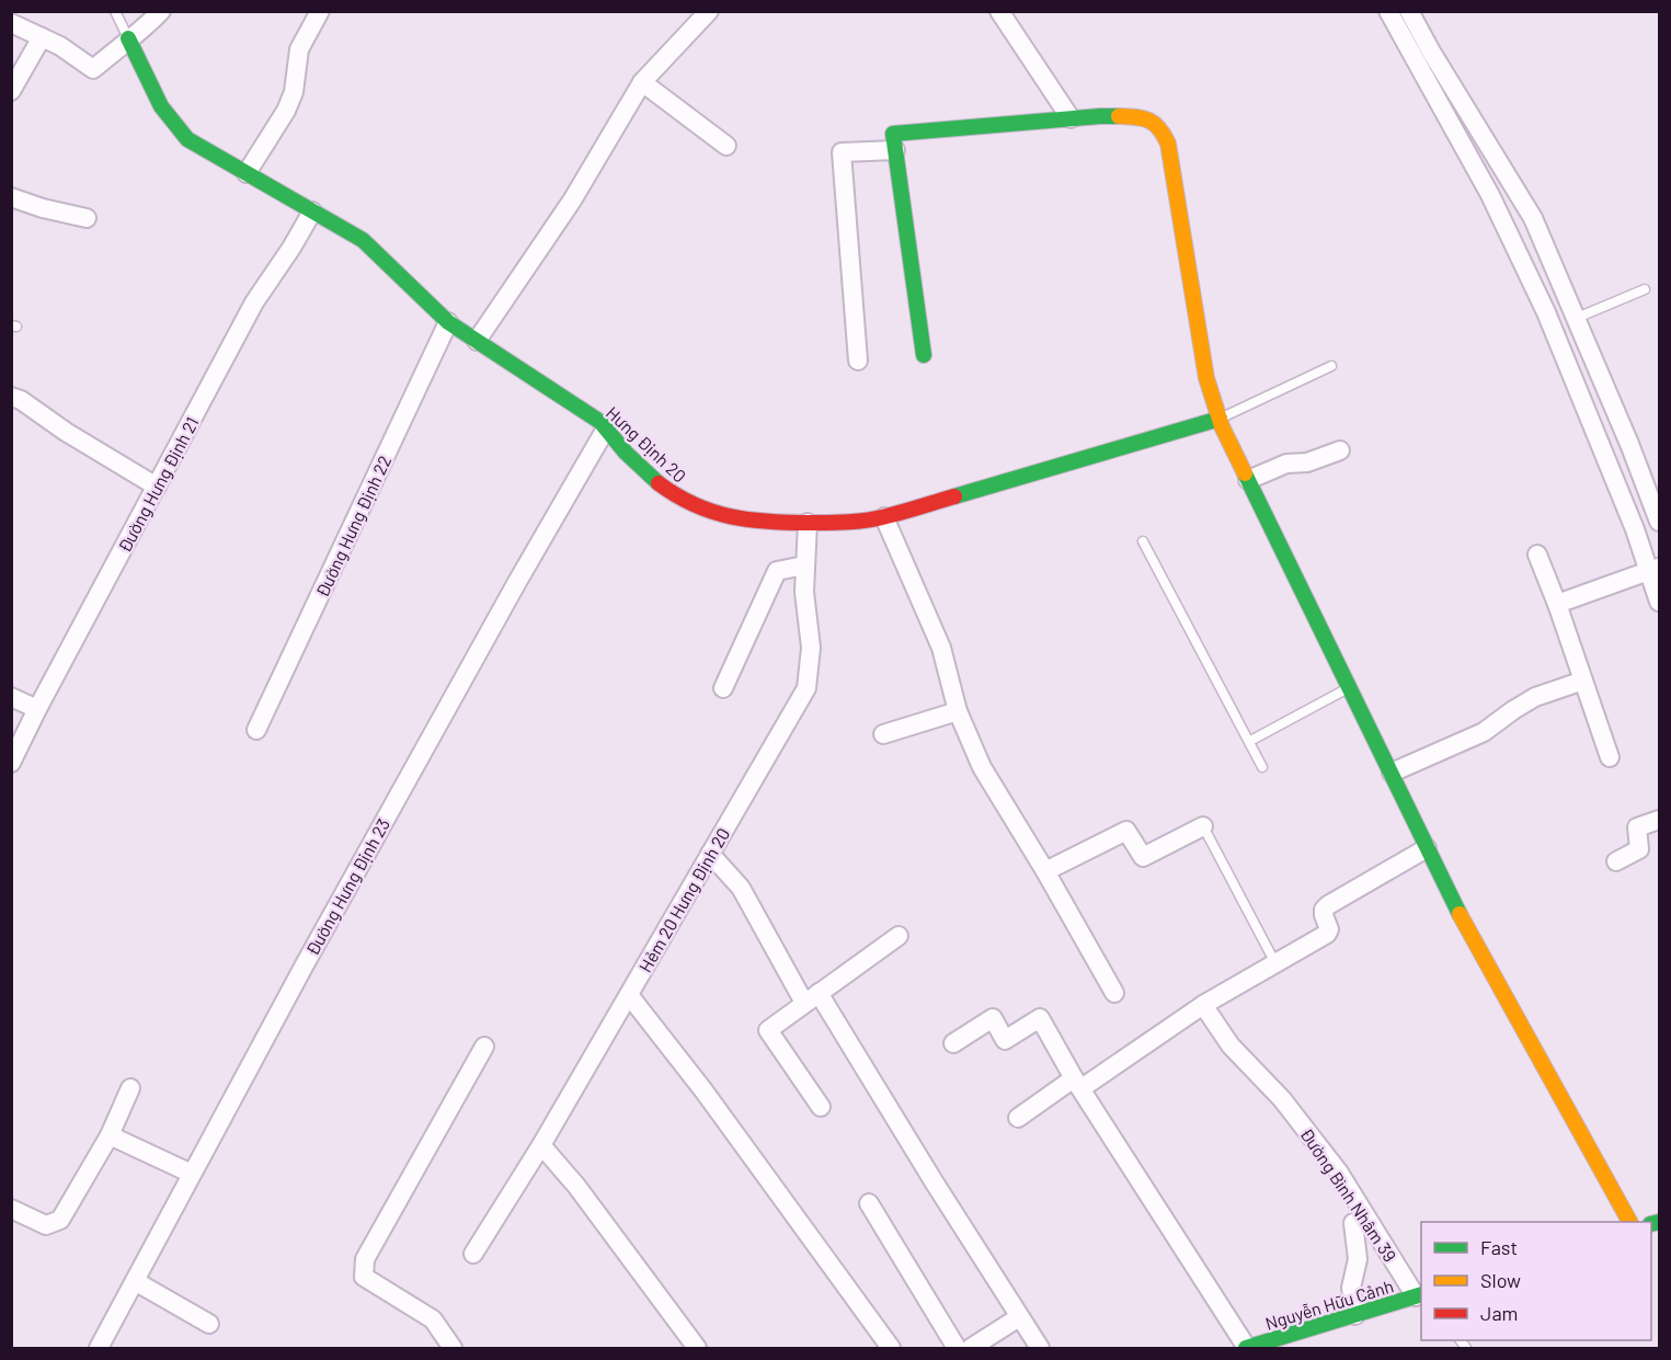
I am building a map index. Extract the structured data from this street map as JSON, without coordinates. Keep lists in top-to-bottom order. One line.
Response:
{"streets":{"street":["Hưng Định 20","Đường Hưng Định 21","Đường Hưng Định 22","Đường Hưng Định 23","Hẻm 20 Hưng Định 20","Đường Bình Nhâm 39","Nguyễn Hữu Cảnh"]},"crossings":[["Hưng Định 20","Đường Hưng Định 21"],["Hưng Định 20","Đường Hưng Định 22"],["Hưng Định 20","Đường Hưng Định 23"],["Hưng Định 20","Hẻm 20 Hưng Định 20"],["Đường Bình Nhâm 39","Nguyễn Hữu Cảnh"]],"legend":["Fast","Slow","Jam"]}
